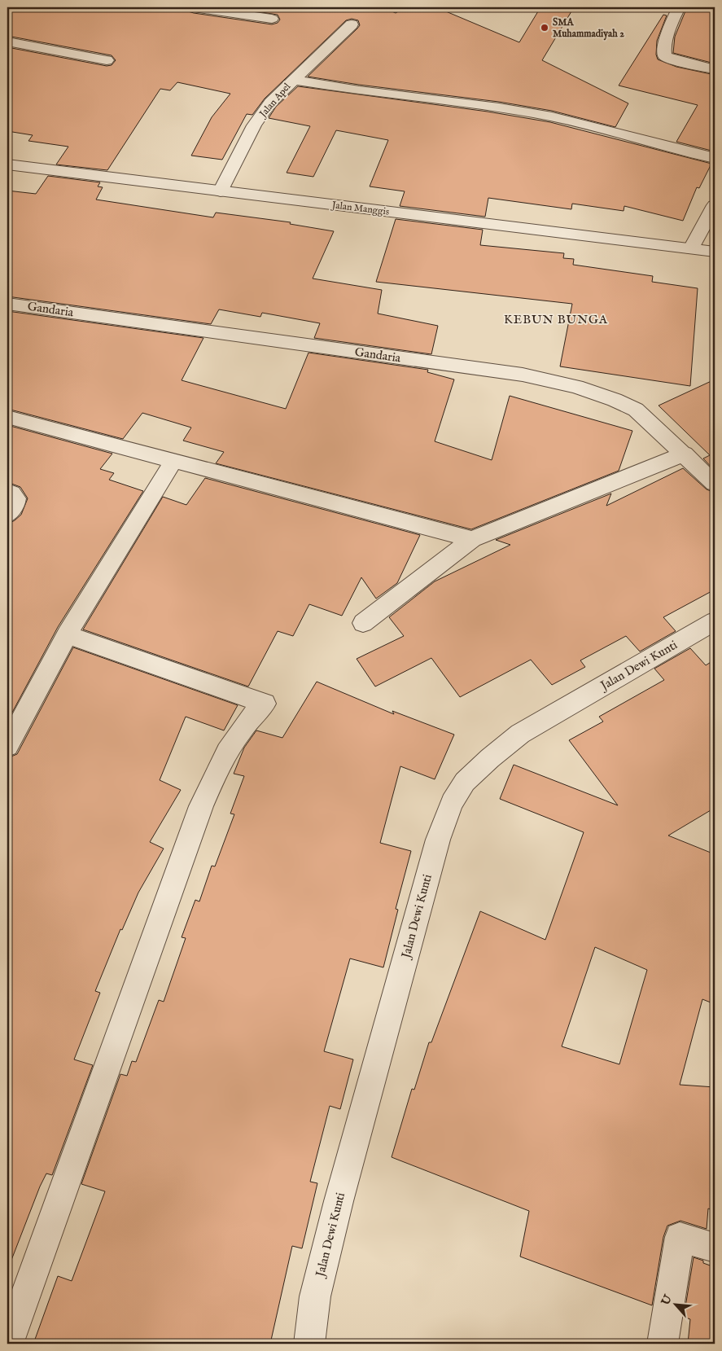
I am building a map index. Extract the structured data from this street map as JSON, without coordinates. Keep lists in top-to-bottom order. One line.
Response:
{"streets":{"street":["Jalan Apel","Jalan Manggis","Gandaria","Jalan Dewi Kunti"]},"crossings":[["Jalan Apel","Jalan Manggis"]],"districts":["KEBUN BUNGA"],"places":["SMA Muhammadiyah 2"],"north":"top left"}
